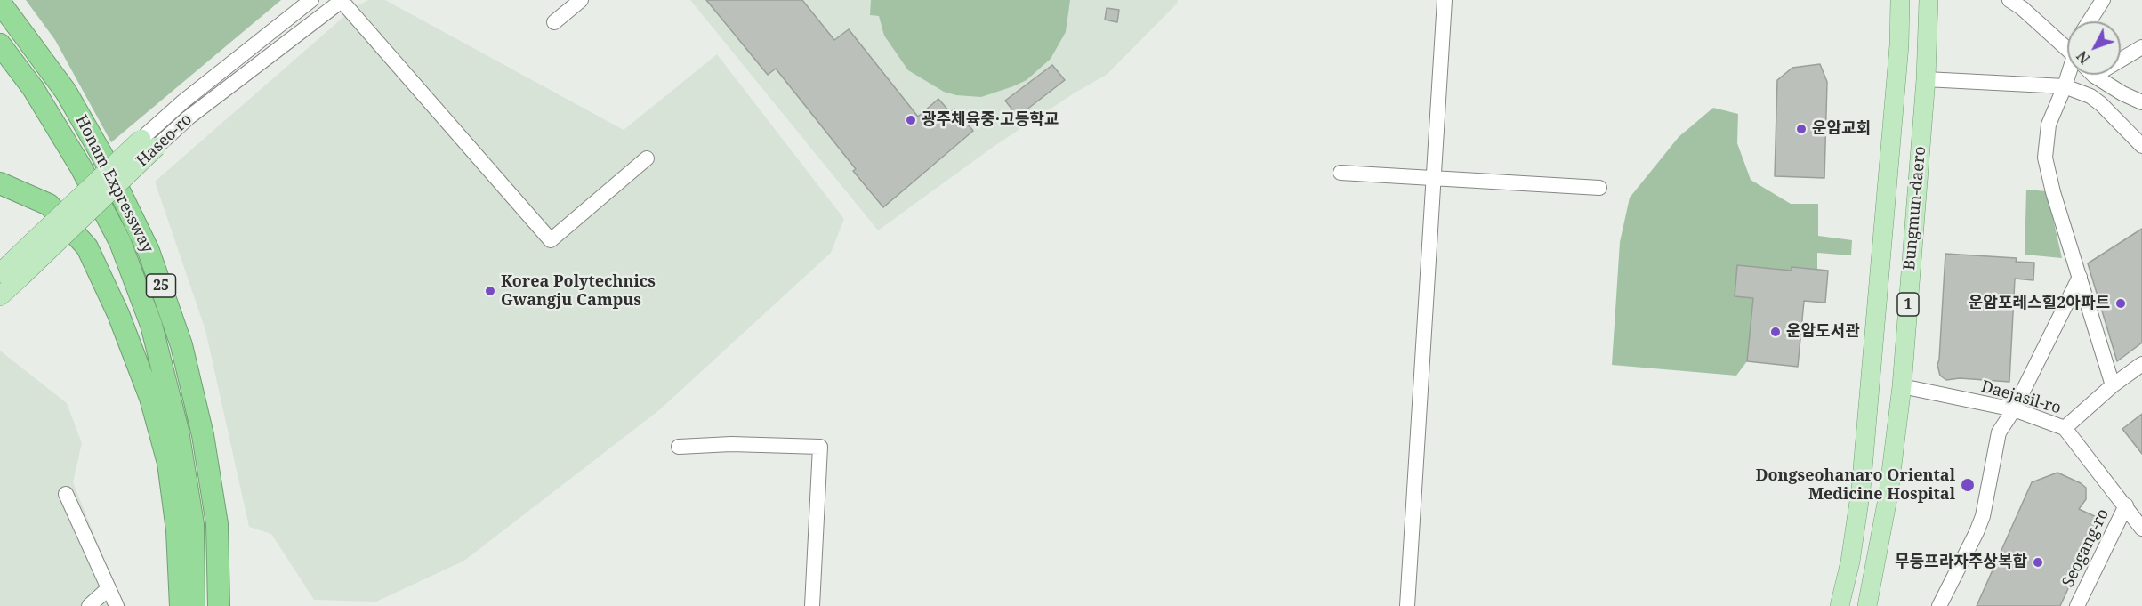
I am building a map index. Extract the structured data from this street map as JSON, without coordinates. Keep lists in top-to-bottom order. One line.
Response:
{"streets":{"highway":["Honam Expressway","25"],"main road":["Haseo-ro","Bungmun-daero","1"],"street":["Daejasil-ro","Seogang-ro"]},"crossings":[["Bungmun-daero","Daejasil-ro"],["Daejasil-ro","Seogang-ro"]],"places":["광주체육중·고등학교","운암교회","Korea Polytechnics Gwangju Campus","운암포레스힐2아파트","운암도서관","Dongseohanaro Oriental Medicine Hospital","무등프라자주상복합"],"north":"bottom left"}
